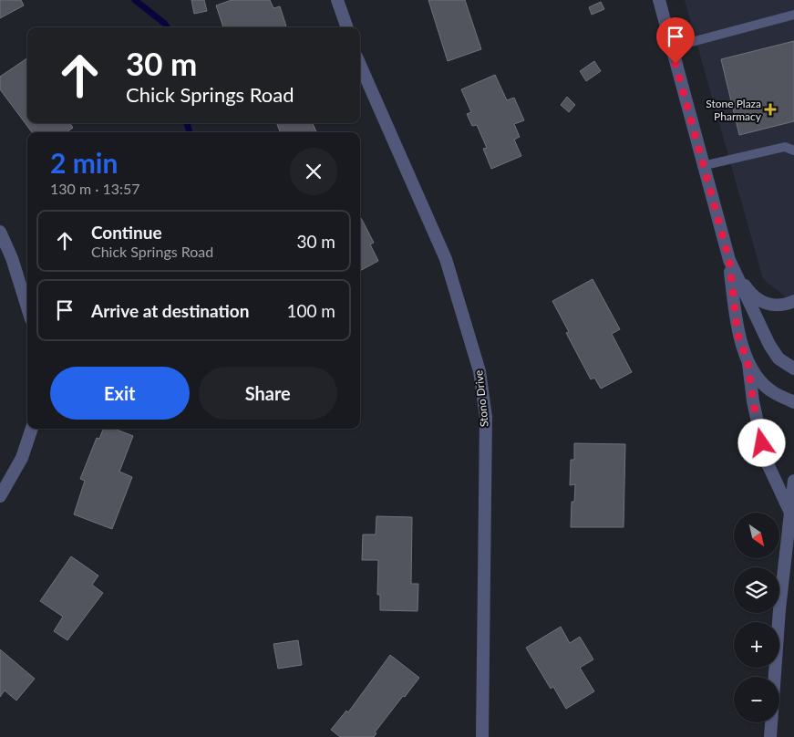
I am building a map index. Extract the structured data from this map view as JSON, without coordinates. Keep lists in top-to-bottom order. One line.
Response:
{"streets":{"street":["Stono Drive"]},"places":{"health":["Stone Plaza Pharmacy"]},"north":"bottom right","page":{"turn":["30 m","Chick Springs Road"],"heading":["2 min","130 m · 13:57"],"list":[{"name":"Continue","note":"Chick Springs Road","value":"30 m"},{"name":"Arrive at destination","value":"100 m"}],"buttons":["Exit","Share"],"map_buttons":["+","−"]}}
